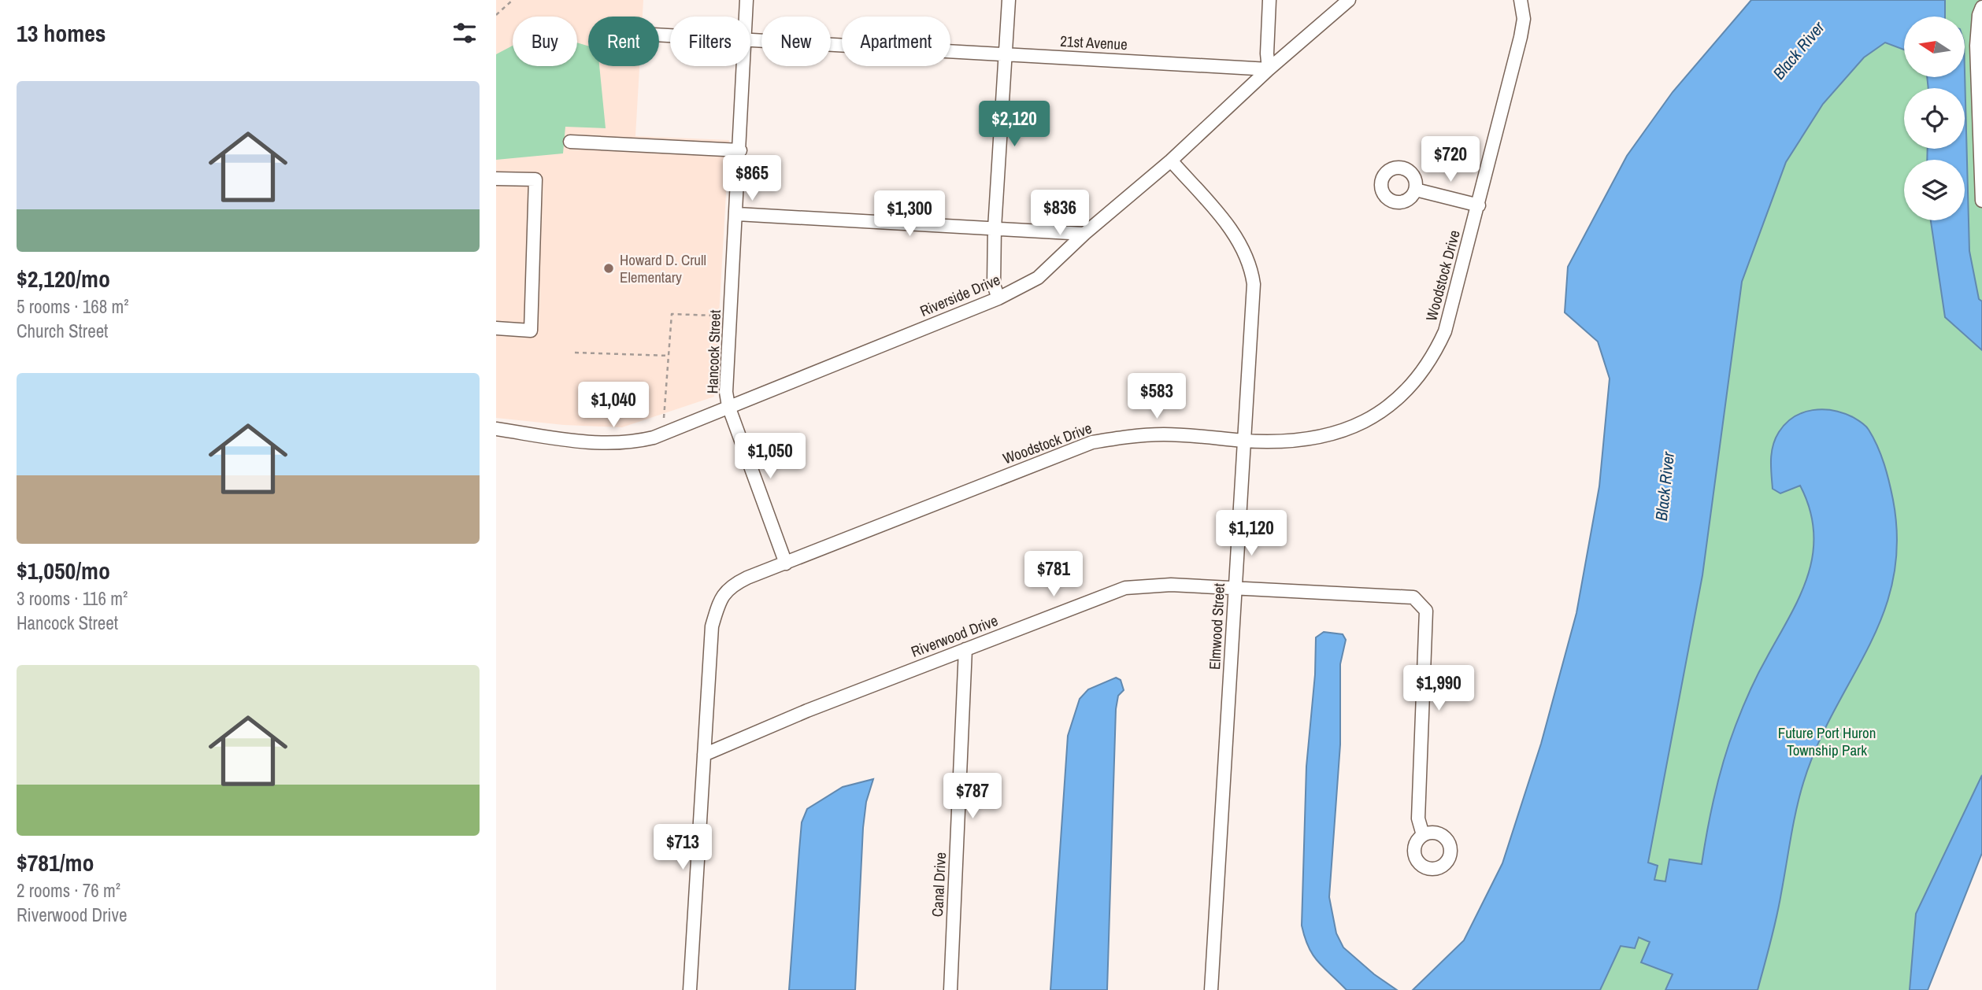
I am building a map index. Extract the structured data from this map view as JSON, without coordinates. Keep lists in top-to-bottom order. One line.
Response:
{"streets":{"street":["21st Avenue","Woodstock Drive","Riverside Drive","Hancock Street","Elmwood Street","Riverwood Drive","Canal Drive"]},"crossings":[["21st Avenue","Riverside Drive"],["Woodstock Drive","Hancock Street"],["Woodstock Drive","Elmwood Street"],["Woodstock Drive","Riverwood Drive"],["Riverside Drive","Hancock Street"],["Riverside Drive","Elmwood Street"],["Elmwood Street","Riverwood Drive"],["Riverwood Drive","Canal Drive"]],"water":["Black River"],"parks":["Future Port Huron Township Park"],"places":["Howard D. Crull Elementary"],"north":"left","page":{"heading":"13 homes","chip":["Buy","Rent","Filters","New","Apartment"],"list":[{"name":"$2,120/mo","note":"5 rooms · 168 m² · Church Street"},{"name":"$1,050/mo","note":"3 rooms · 116 m² · Hancock Street"},{"name":"$781/mo","note":"2 rooms · 76 m² · Riverwood Drive"}],"price":["$2,120","$720","$865","$836","$1,300","$583","$1,040","$1,050","$1,120","$781","$1,990","$787","$713"]}}
